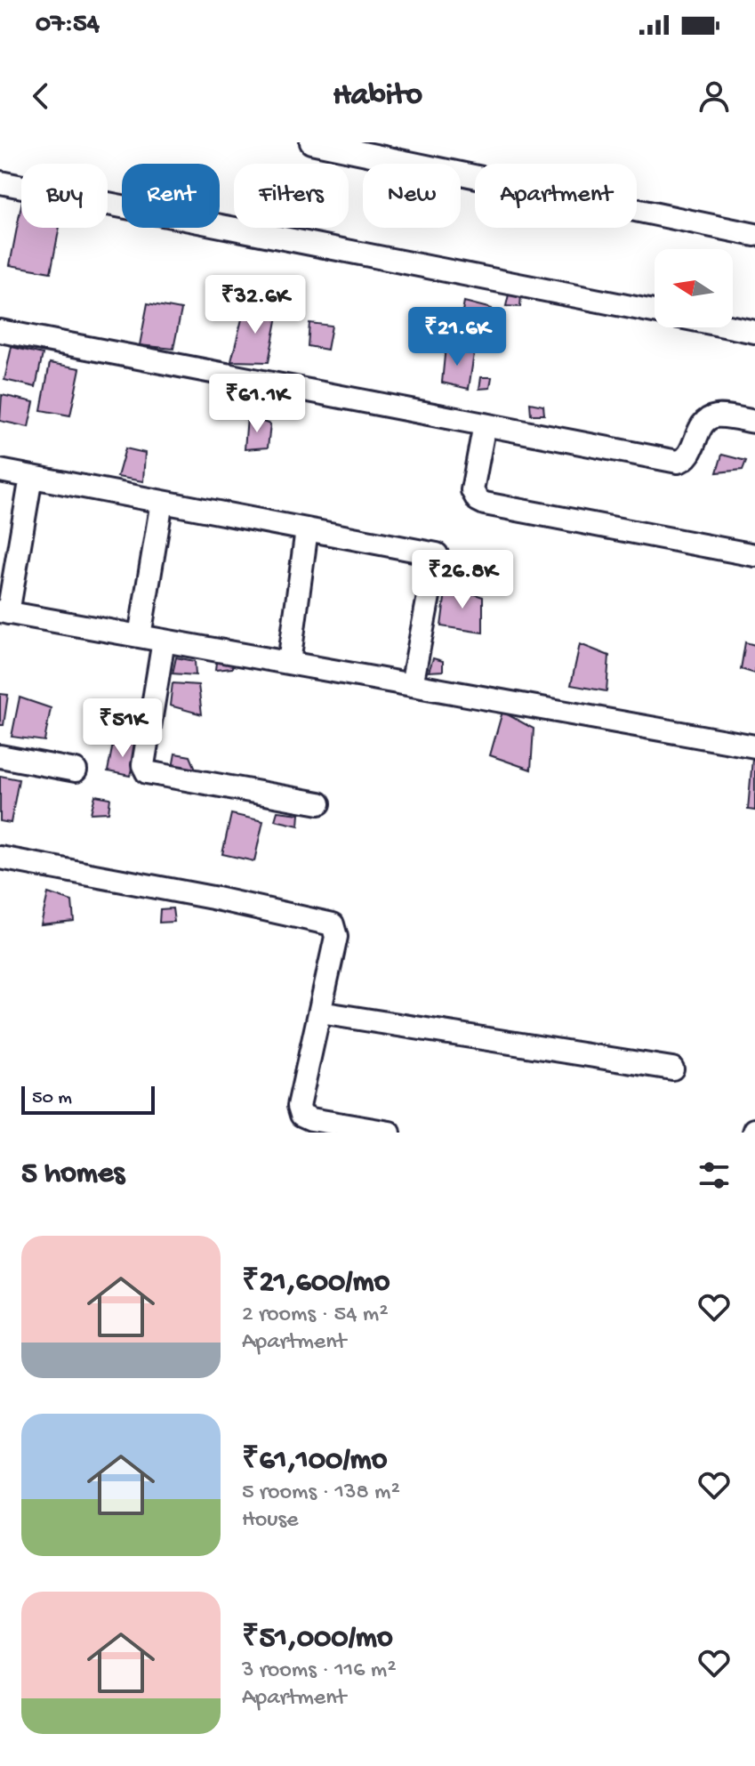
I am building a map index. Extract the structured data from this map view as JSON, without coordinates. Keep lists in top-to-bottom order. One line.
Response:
{"scale_bar":"50 m","north":"left","page":{"status":"07:54","header":"Habito","chip":["Buy","Rent","Filters","New","Apartment"],"price":["₹32.6K","₹21.6K","₹61.1K","₹26.8K","₹51K"],"scale":"50 m","heading":"5 homes","list":[{"name":"₹21,600/mo","note":"2 rooms · 54 m² · Apartment"},{"name":"₹61,100/mo","note":"5 rooms · 138 m² · House"},{"name":"₹51,000/mo","note":"3 rooms · 116 m² · Apartment"}]}}
